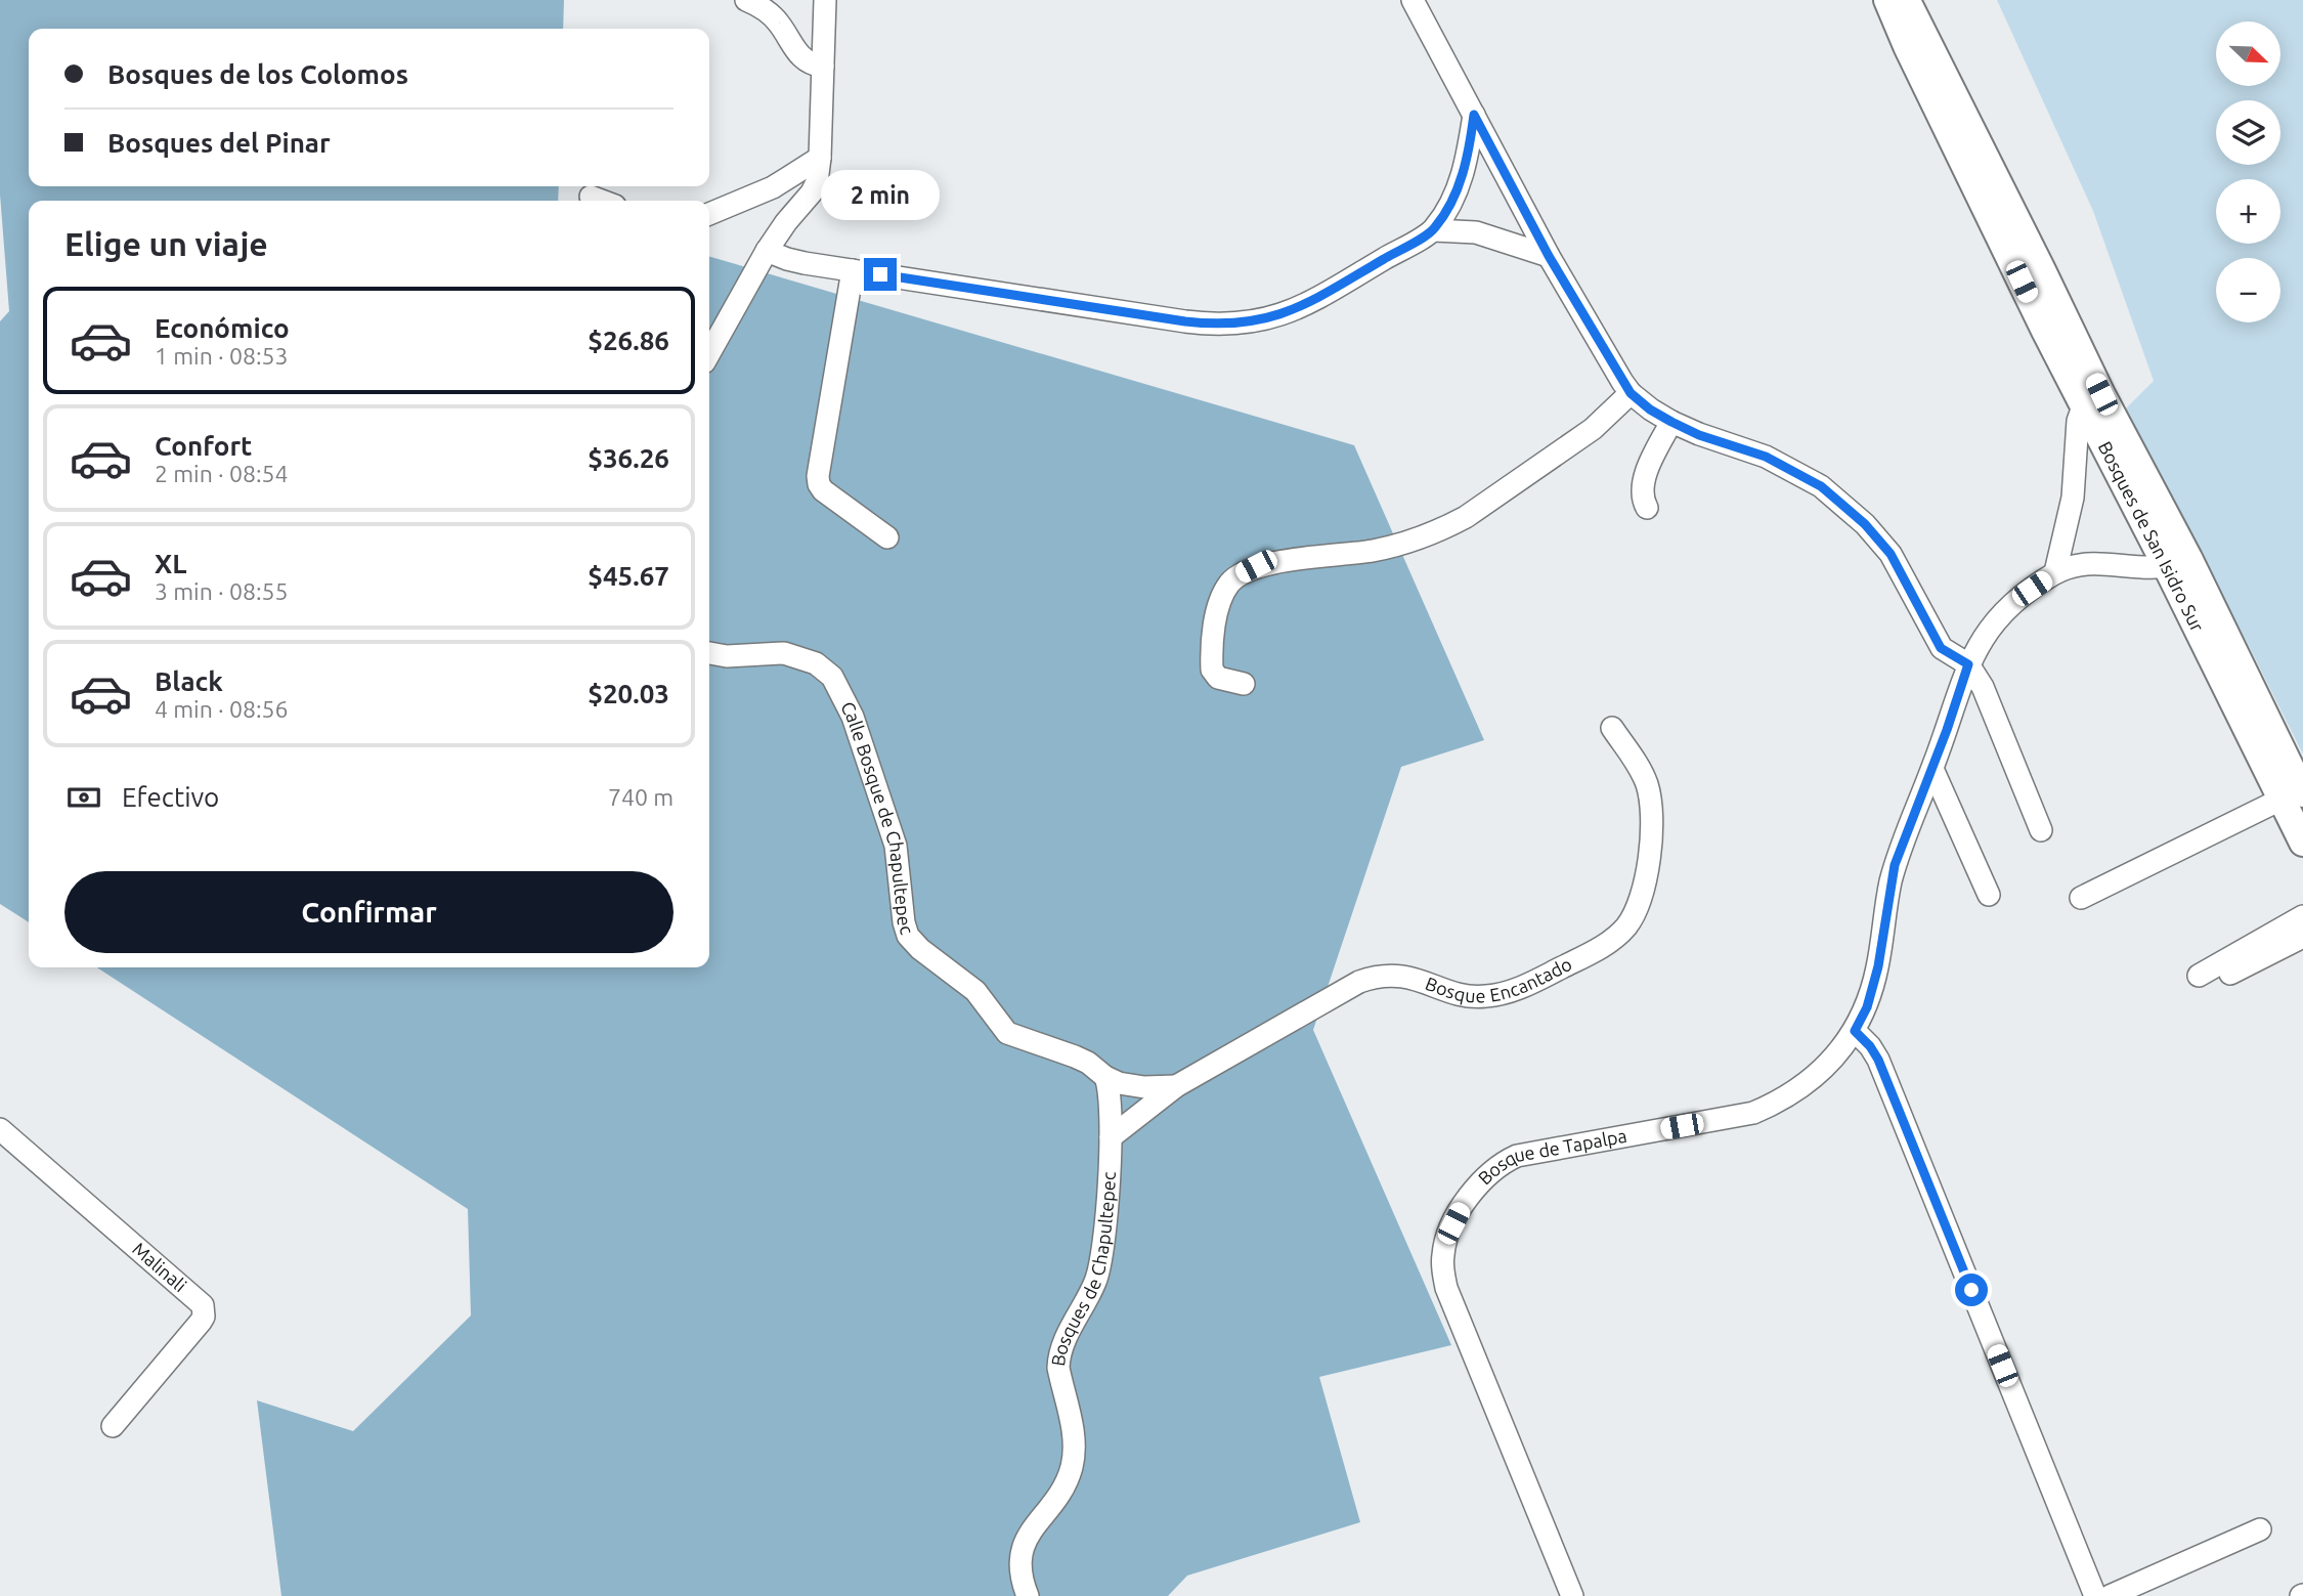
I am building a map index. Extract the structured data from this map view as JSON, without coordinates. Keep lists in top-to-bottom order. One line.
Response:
{"streets":{"main road":["Bosques de San Isidro Sur"],"street":["Calle Bosque de Chapultepec","Bosque Encantado","Bosque de Tapalpa","Malinali","Bosques de Chapultepec"]},"crossings":[["Calle Bosque de Chapultepec","Bosque Encantado"],["Calle Bosque de Chapultepec","Bosques de Chapultepec"],["Bosque Encantado","Bosques de Chapultepec"]],"north":"bottom right","page":{"map_buttons":["+","−"],"banner":["Bosques de los Colomos","Bosques del Pinar"],"bubble":"2 min","heading":"Elige un viaje","list":[{"name":"Económico","note":"1 min · 08:53","value":"$26.86"},{"name":"Confort","note":"2 min · 08:54","value":"$36.26"},{"name":"XL","note":"3 min · 08:55","value":"$45.67"},{"name":"Black","note":"4 min · 08:56","value":"$20.03"}],"pay":["Efectivo","740 m"],"buttons":"Confirmar"}}
